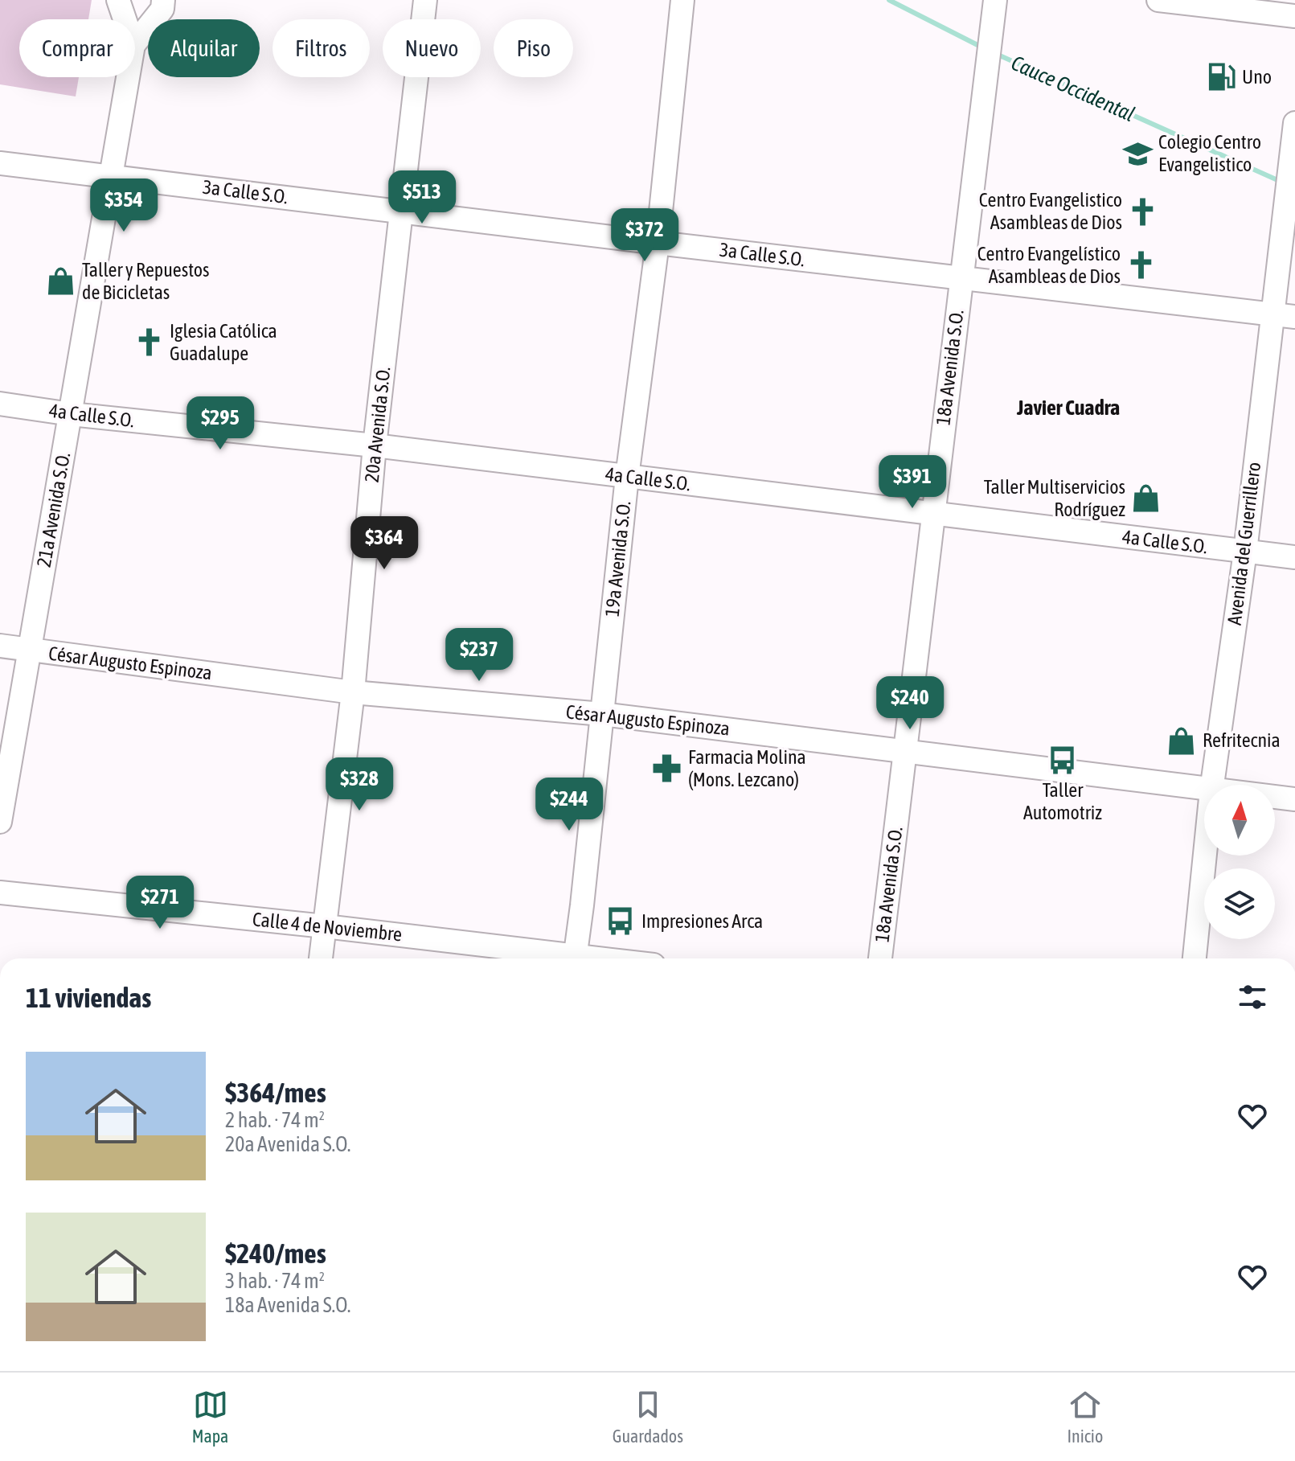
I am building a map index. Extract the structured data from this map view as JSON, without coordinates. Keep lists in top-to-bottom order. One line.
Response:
{"streets":{"street":["3a Calle S.O.","18a Avenida S.O.","4a Calle S.O.","20a Avenida S.O.","21a Avenida S.O.","Avenida del Guerrillero","19a Avenida S.O.","César Augusto Espinoza","Calle 4 de Noviembre"]},"crossings":[["3a Calle S.O.","18a Avenida S.O."],["3a Calle S.O.","20a Avenida S.O."],["3a Calle S.O.","21a Avenida S.O."],["3a Calle S.O.","Avenida del Guerrillero"],["3a Calle S.O.","19a Avenida S.O."],["18a Avenida S.O.","4a Calle S.O."],["18a Avenida S.O.","César Augusto Espinoza"],["4a Calle S.O.","20a Avenida S.O."],["4a Calle S.O.","21a Avenida S.O."],["4a Calle S.O.","Avenida del Guerrillero"],["4a Calle S.O.","19a Avenida S.O."],["20a Avenida S.O.","César Augusto Espinoza"],["20a Avenida S.O.","Calle 4 de Noviembre"],["21a Avenida S.O.","César Augusto Espinoza"],["19a Avenida S.O.","César Augusto Espinoza"]],"districts":["Javier Cuadra"],"water":["Cauce Occidental"],"places":{"fuel station":["Uno"],"school or university":["Colegio Centro Evangelistico"],"church":["Centro Evangelistico Asambleas de Dios","Centro Evangelístico Asambleas de Dios","Iglesia Católica Guadalupe"],"shop":["Taller y Repuestos de Bicicletas","Taller Multiservicios Rodríguez","Refritecnia"],"bus stop":["Taller Automotriz","Impresiones Arca"],"pharmacy":["Farmacia Molina (Mons. Lezcano)"]},"north":"top","page":{"chip":["Comprar","Alquilar","Filtros","Nuevo","Piso"],"price":["$513","$354","$372","$295","$391","$364","$237","$240","$328","$244","$271"],"heading":"11 viviendas","list":[{"name":"$364/mes","note":"2 hab. · 74 m² · 20a Avenida S.O."},{"name":"$240/mes","note":"3 hab. · 74 m² · 18a Avenida S.O."}],"tabs":["Mapa","Guardados","Inicio"]}}
